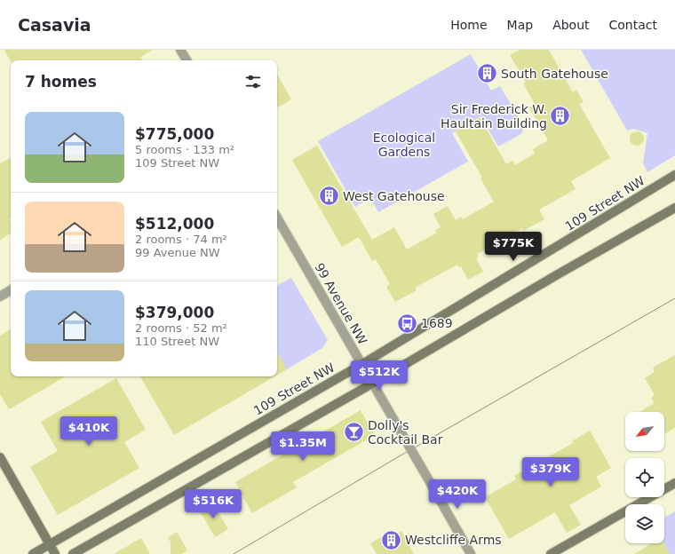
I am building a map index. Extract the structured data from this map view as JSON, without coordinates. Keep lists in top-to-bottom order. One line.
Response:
{"streets":{"main road":["109 Street NW"],"street":["99 Avenue NW"]},"crossings":[["109 Street NW","99 Avenue NW"]],"parks":["Ecological Gardens"],"places":{"building":["South Gatehouse","Sir Frederick W. Haultain Building","West Gatehouse","Westcliffe Arms"],"bus stop":["1689"],"bar":["Dolly's Cocktail Bar"]},"north":"bottom left","page":{"header":"Casavia","nav":["Home","Map","About","Contact"],"heading":"7 homes","list":[{"name":"$775,000","note":"5 rooms · 133 m² · 109 Street NW"},{"name":"$512,000","note":"2 rooms · 74 m² · 99 Avenue NW"},{"name":"$379,000","note":"2 rooms · 52 m² · 110 Street NW"}],"price":["$775K","$512K","$410K","$1.35M","$379K","$420K","$516K"]}}
